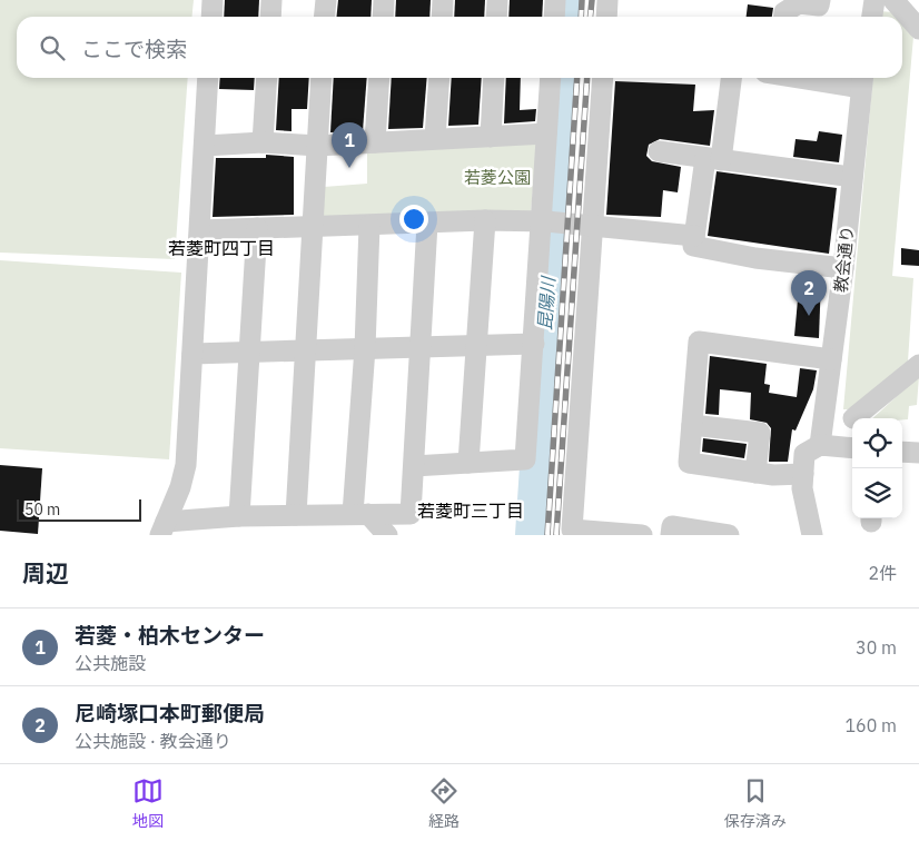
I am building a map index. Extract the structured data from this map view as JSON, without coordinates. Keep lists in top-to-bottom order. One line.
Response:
{"streets":{"street":["教会通り"]},"districts":["若菱町四丁目","若菱町三丁目"],"water":["昆陽川"],"parks":["若菱公園"],"scale_bar":"50 m","page":{"search":"ここで検索","pins":["1","2"],"scale":"50 m","heading":["周辺","2件"],"list":[{"mark":"1","name":"若菱・柏木センター","note":"公共施設","value":"30 m"},{"mark":"2","name":"尼崎塚口本町郵便局","note":"公共施設 · 教会通り","value":"160 m"}],"nav":["地図","経路","保存済み"]}}
